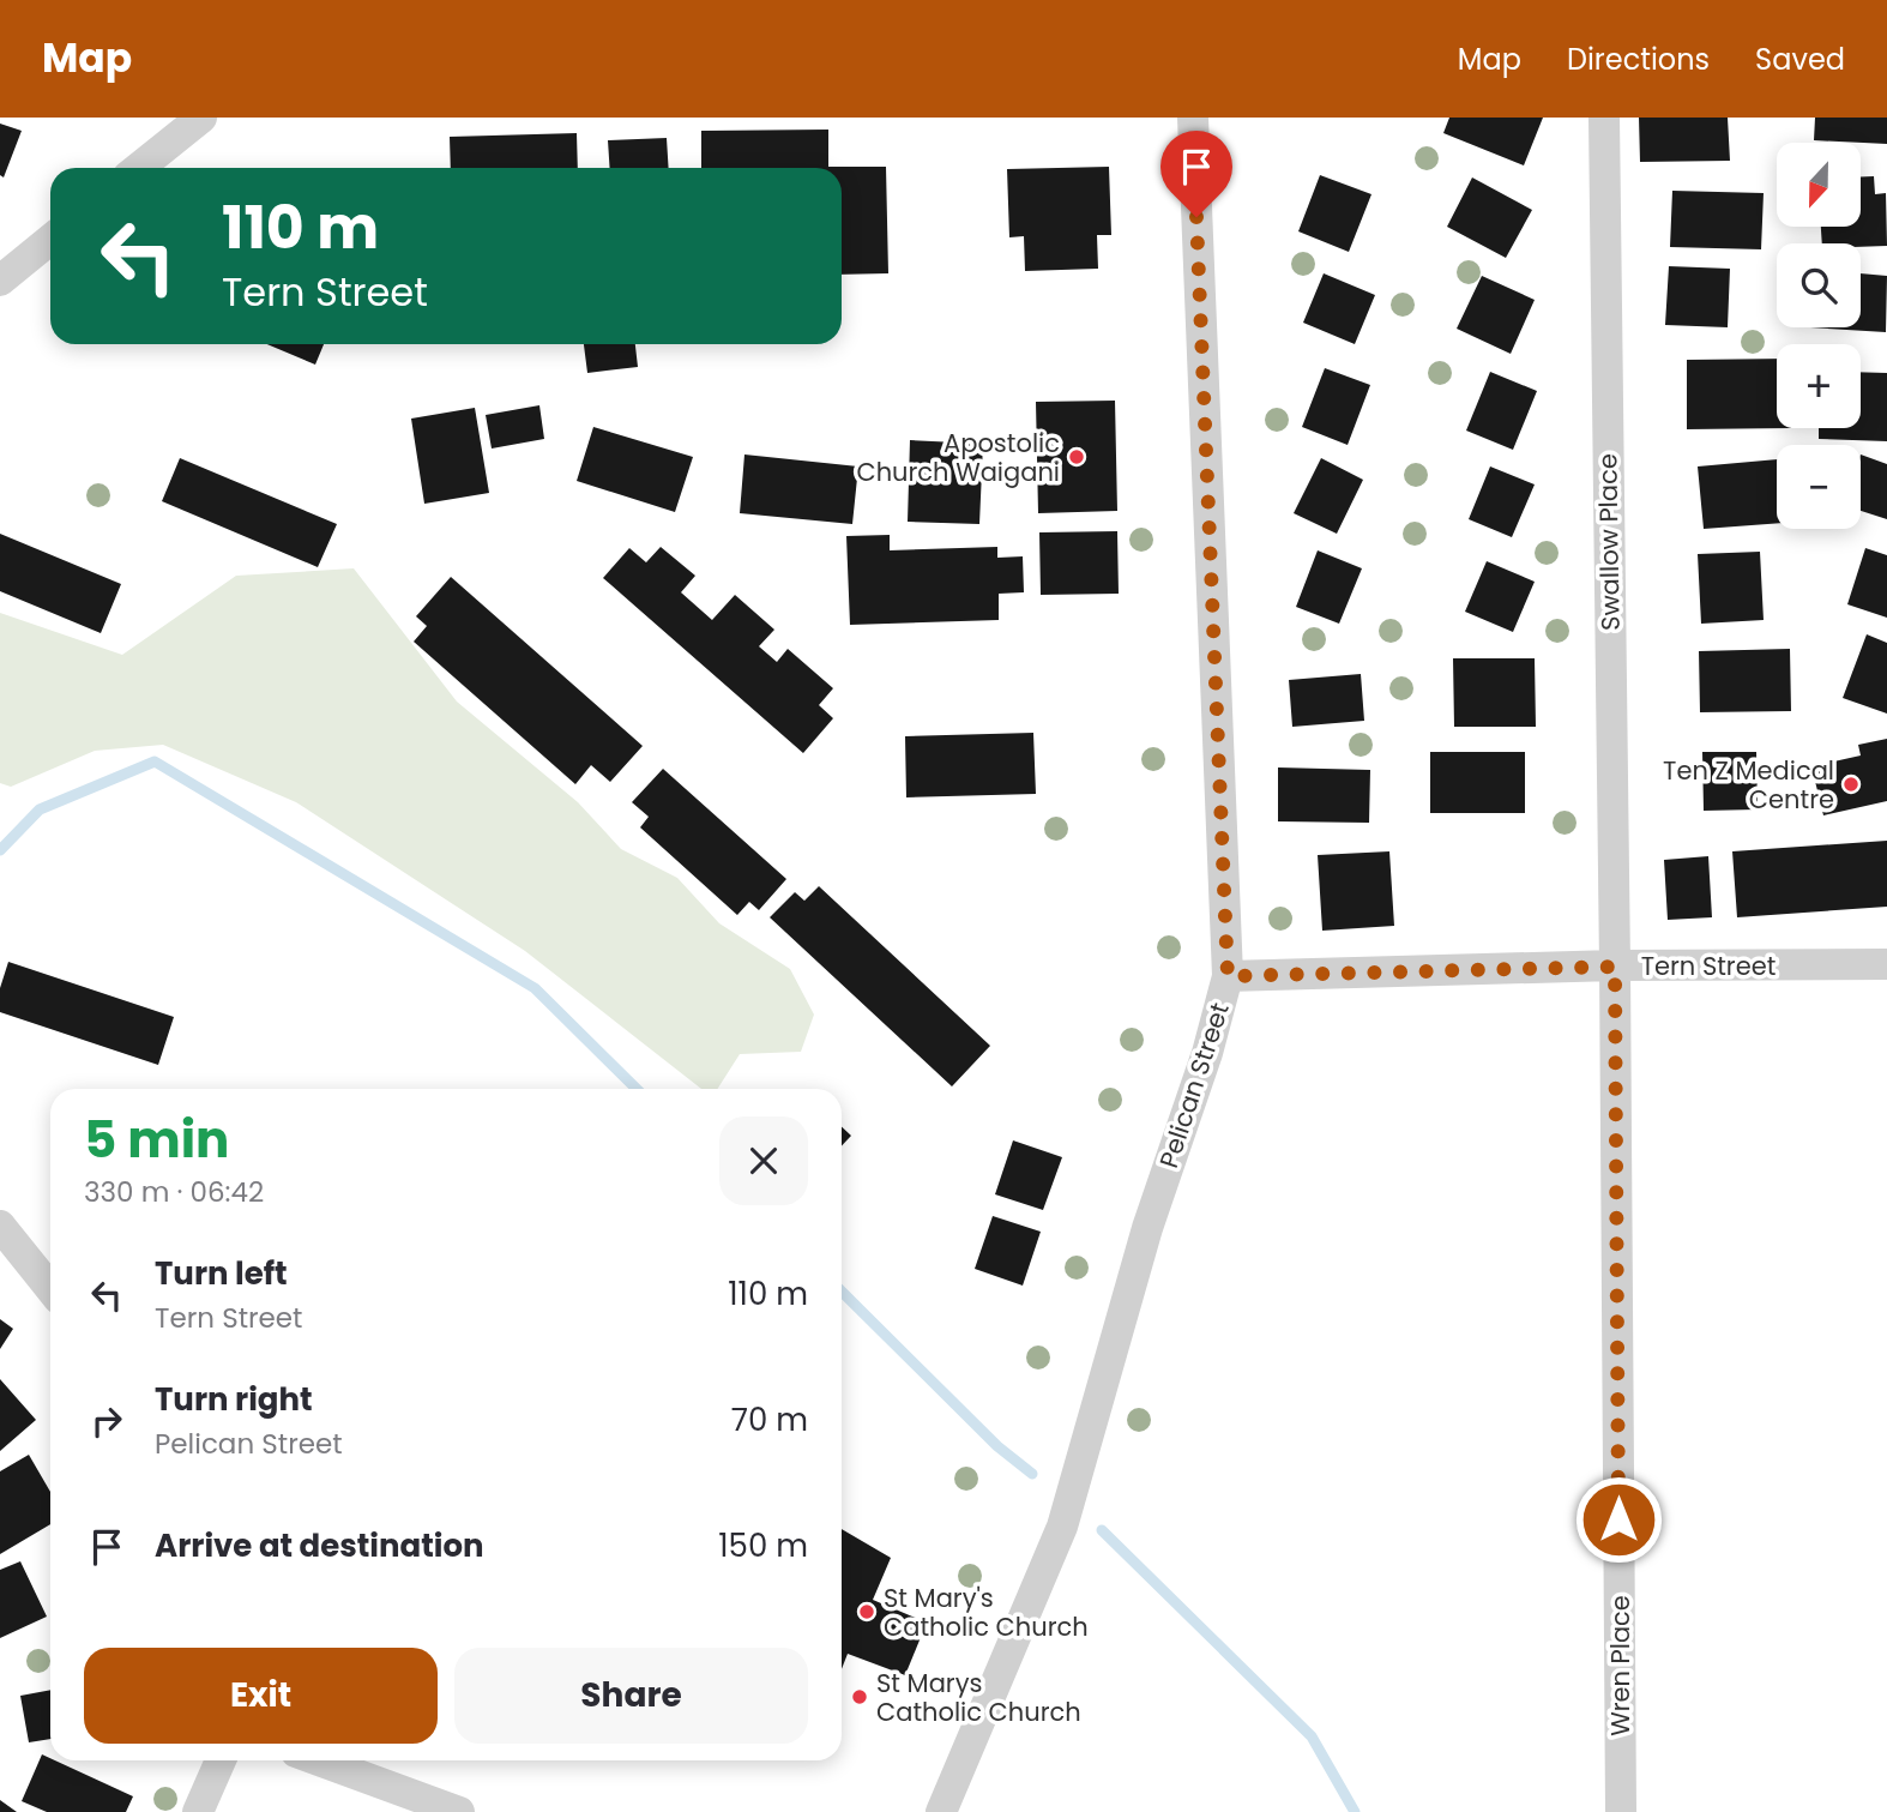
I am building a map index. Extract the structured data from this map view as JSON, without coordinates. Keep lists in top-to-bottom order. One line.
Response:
{"streets":{"street":["Swallow Place","Tern Street","Pelican Street","Wren Place"]},"crossings":[["Swallow Place","Tern Street"],["Swallow Place","Wren Place"],["Tern Street","Pelican Street"],["Tern Street","Wren Place"]],"places":["Apostolic Church Waigani","Ten Z Medical Centre","St Mary's Catholic Church","St Marys Catholic Church"],"north":"bottom","page":{"header":"Map","nav":["Map","Directions","Saved"],"map_buttons":["+","−"],"turn":["110 m","Tern Street"],"heading":["5 min","330 m · 06:42"],"list":[{"name":"Turn left","note":"Tern Street","value":"110 m"},{"name":"Turn right","note":"Pelican Street","value":"70 m"},{"name":"Arrive at destination","value":"150 m"}],"buttons":["Exit","Share"]}}
